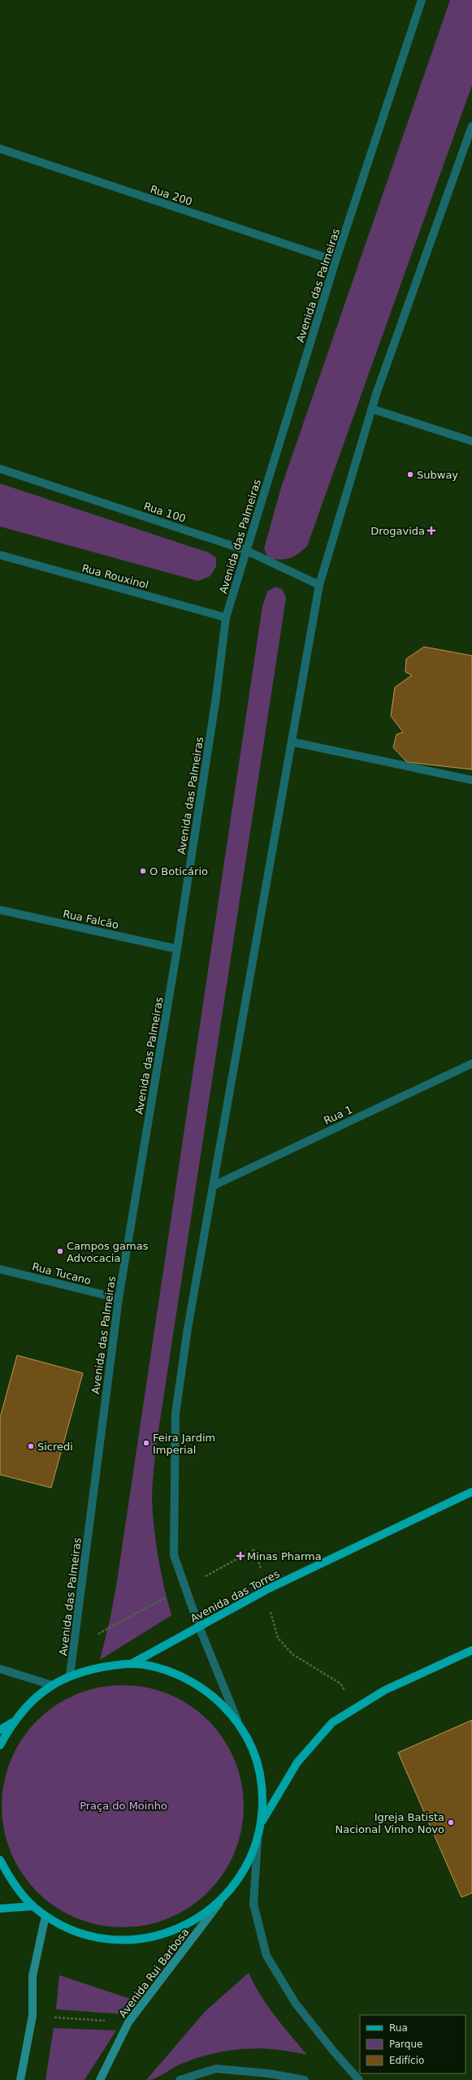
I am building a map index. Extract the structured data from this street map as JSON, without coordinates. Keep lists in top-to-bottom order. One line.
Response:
{"streets":{"main road":["Avenida das Torres","Avenida Rui Barbosa"],"street":["Rua 200","Avenida das Palmeiras","Rua 100","Rua Rouxinol","Rua Falcão","Rua 1","Rua Tucano"]},"crossings":[["Rua 200","Avenida das Palmeiras"],["Avenida das Palmeiras","Rua 100"],["Avenida das Palmeiras","Rua Rouxinol"],["Avenida das Palmeiras","Rua Falcão"],["Avenida das Palmeiras","Rua Tucano"]],"parks":["Praça do Moinho"],"places":{"other":["Subway","O Boticário","Campos gamas Advocacia","Feira Jardim Imperial","Sicredi","Igreja Batista Nacional Vinho Novo"],"health":["Drogavida","Minas Pharma"]},"legend":["Rua","Parque","Edifício"]}
